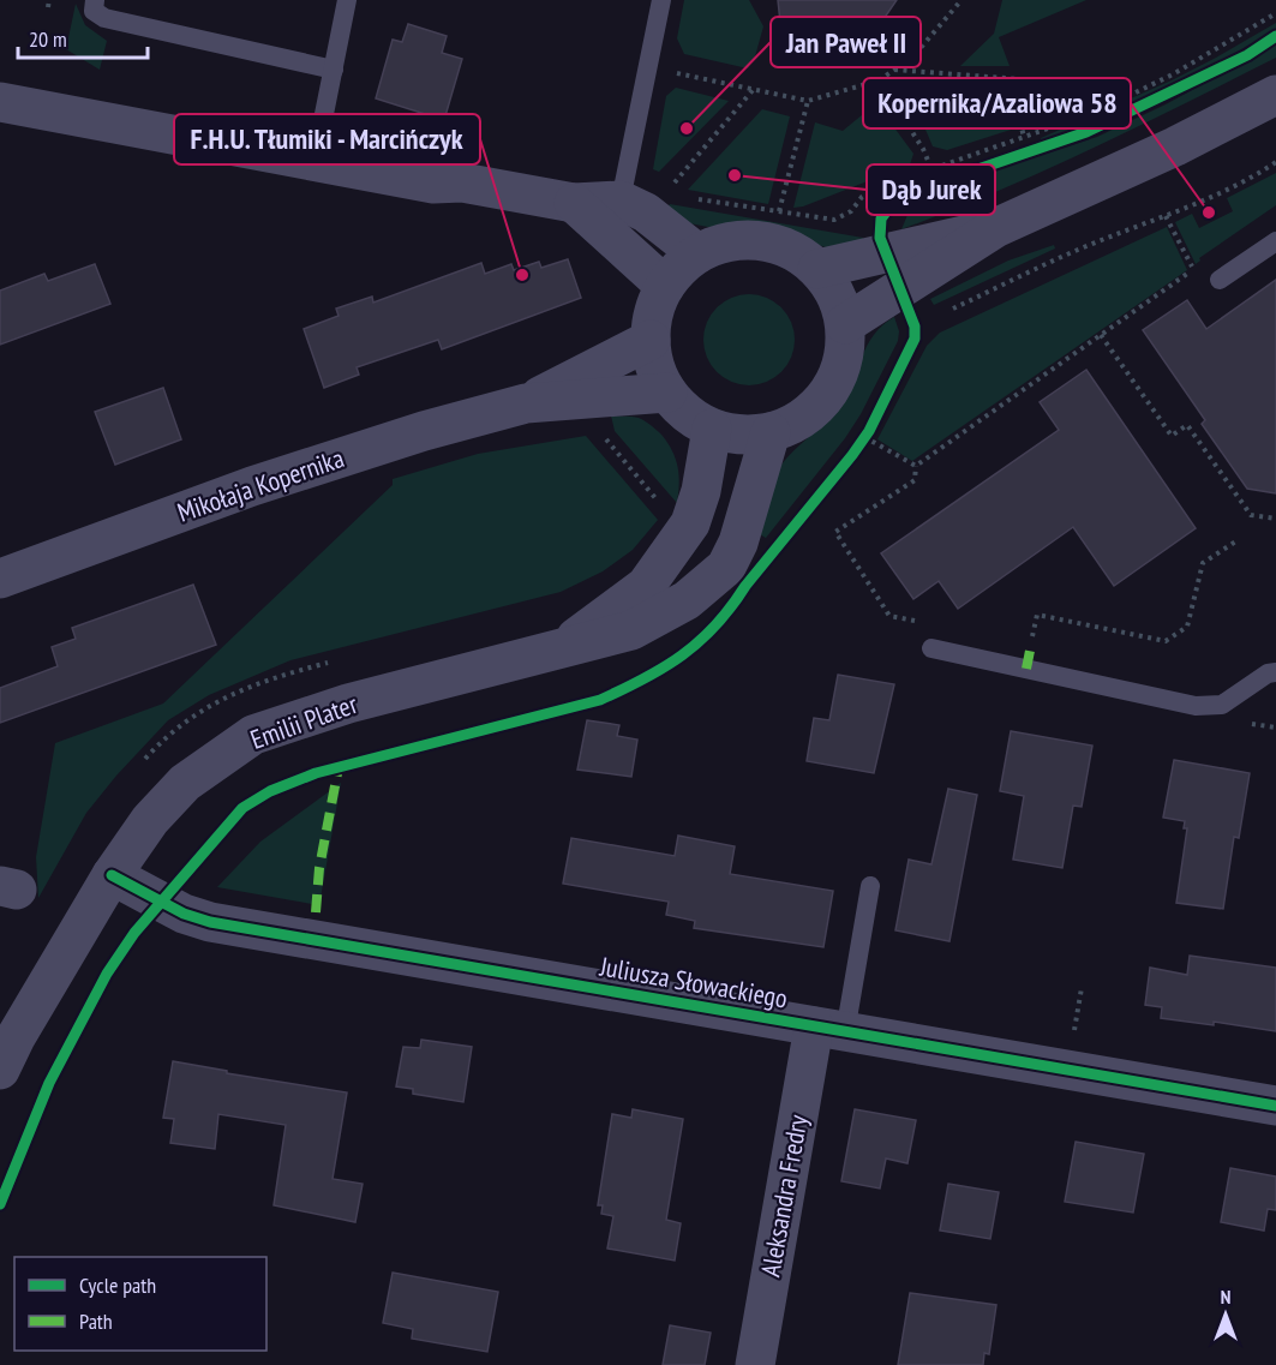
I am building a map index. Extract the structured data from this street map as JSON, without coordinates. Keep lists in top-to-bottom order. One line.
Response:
{"streets":{"street":["Mikołaja Kopernika","Emilii Plater","Juliusza Słowackiego","Aleksandra Fredry"]},"crossings":[["Mikołaja Kopernika","Emilii Plater"],["Emilii Plater","Juliusza Słowackiego"],["Juliusza Słowackiego","Aleksandra Fredry"]],"places":["Jan Paweł II","Dąb Jurek","Kopernika/Azaliowa 58","F.H.U. Tłumiki - Marcińczyk"],"legend":["Cycle path","Path"],"scale_bar":"20 m","north":"top"}
